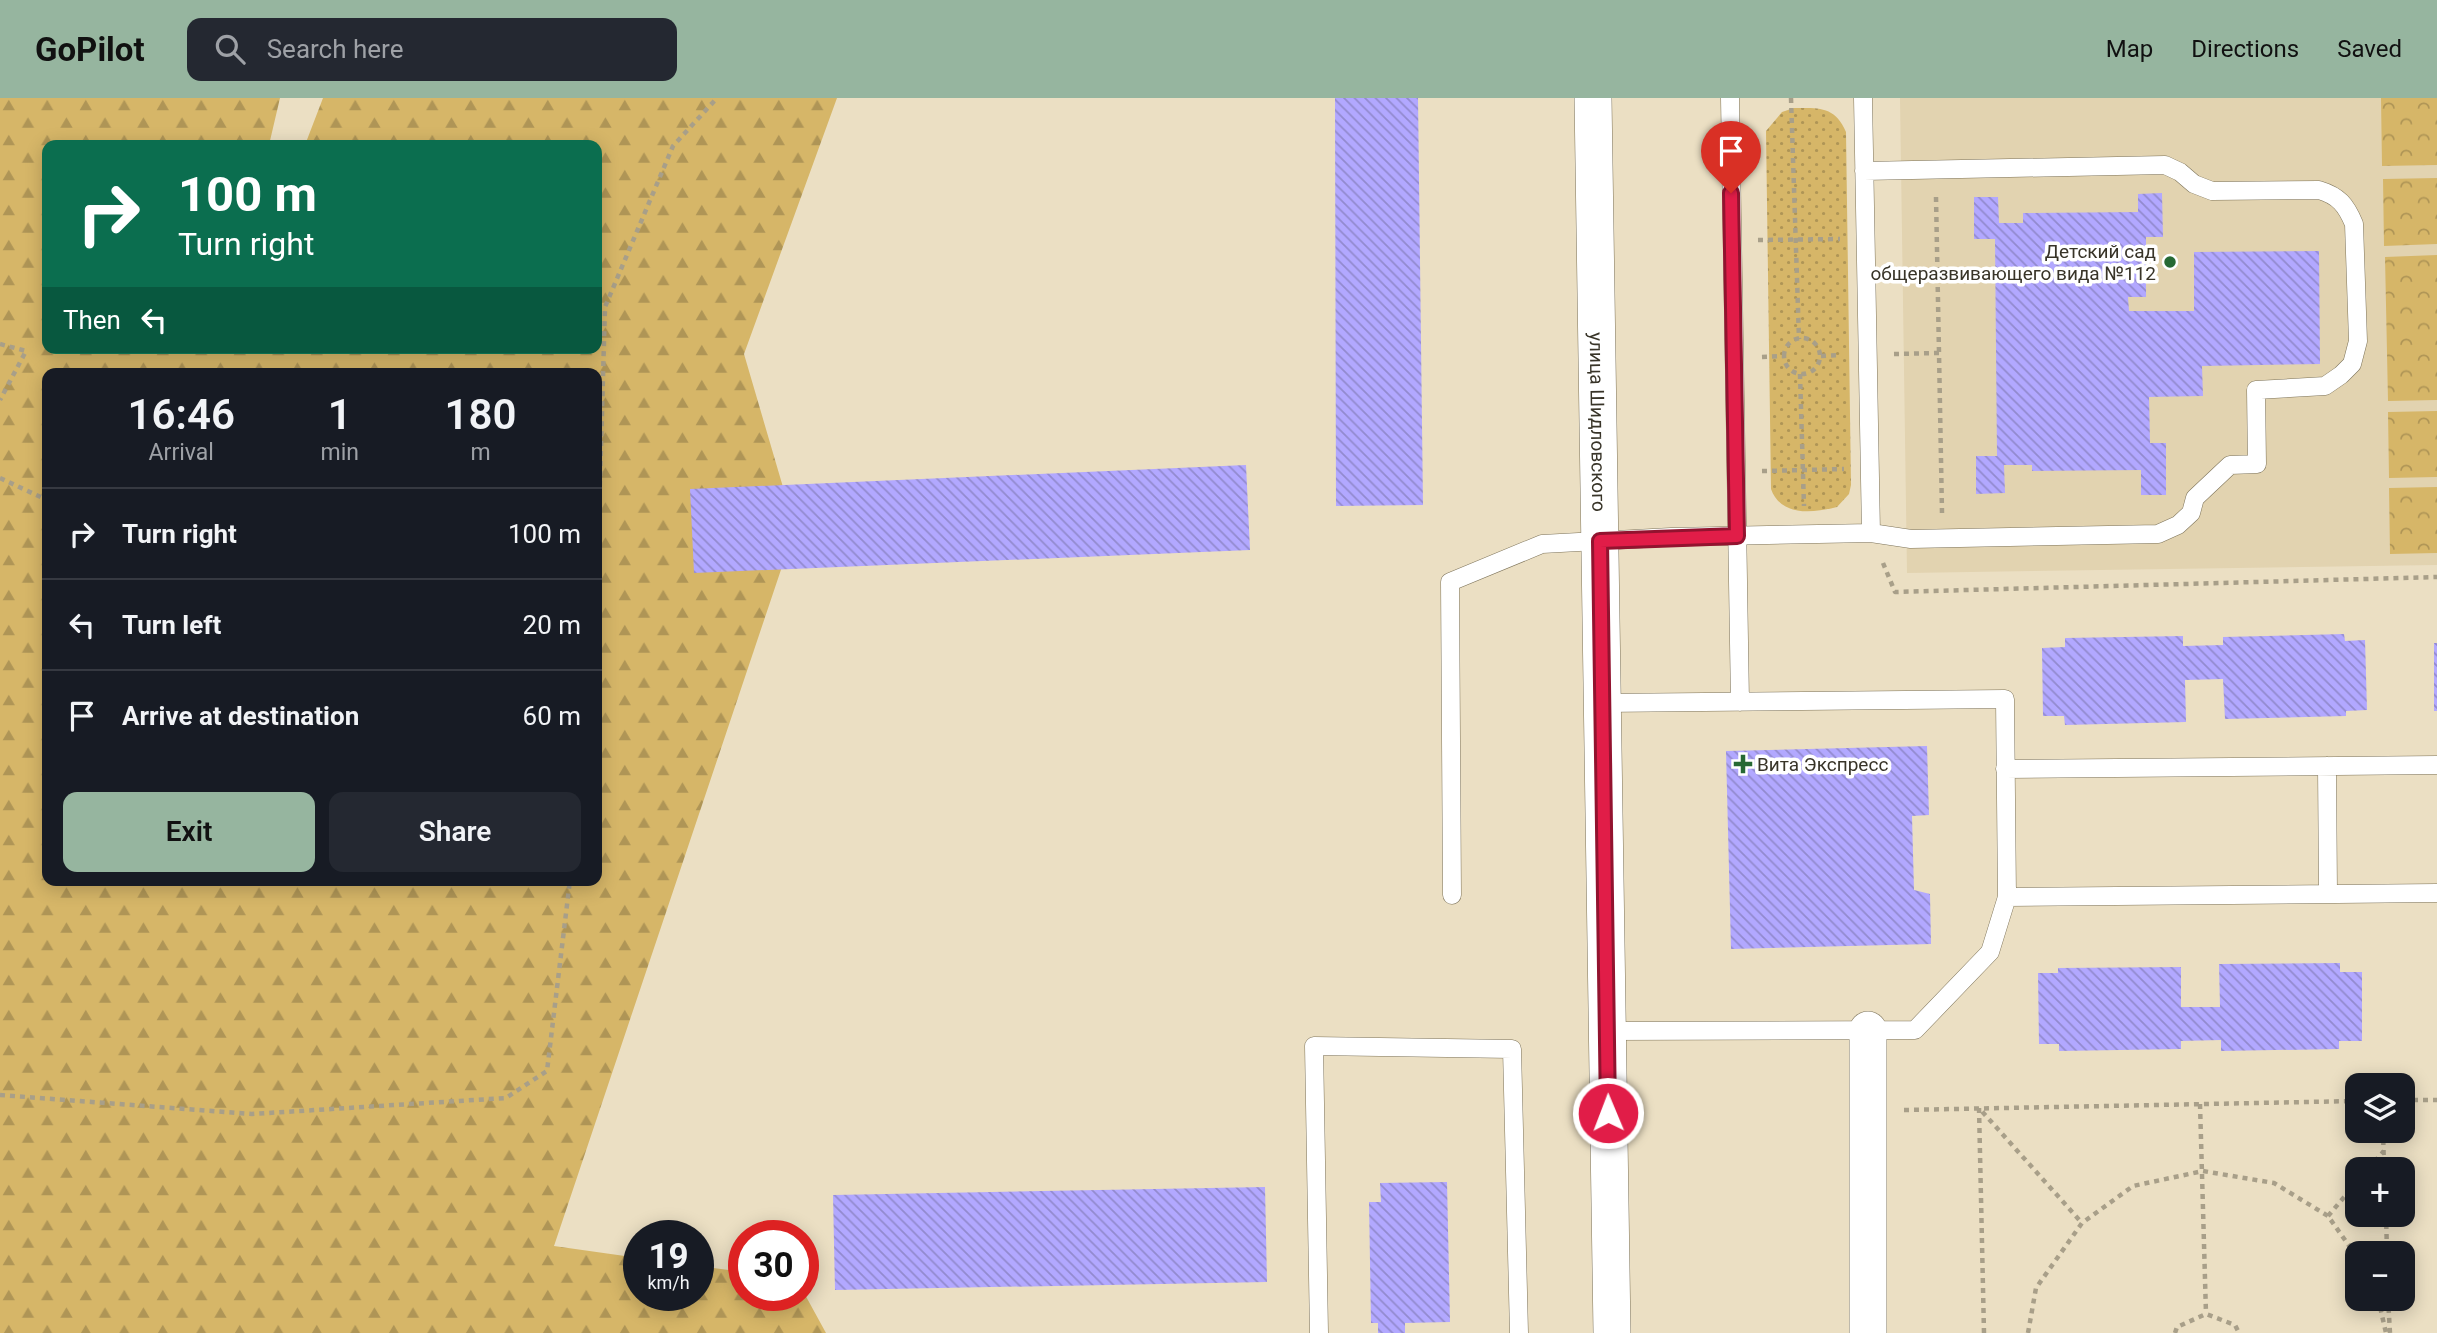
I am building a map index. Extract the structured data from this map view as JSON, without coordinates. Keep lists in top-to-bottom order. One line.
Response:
{"streets":{"street":["улица Шидловского"]},"places":{"other":["Детский сад общеразвивающего вида №112"],"health":["Вита Экспресс"]},"page":{"header":"GoPilot","search":"Search here","nav":["Map","Directions","Saved"],"turn":["100 m","Turn right"],"then":"Then","eta":["16:46","Arrival","1","min","180","m"],"list":[{"name":"Turn right","value":"100 m"},{"name":"Turn left","value":"20 m"},{"name":"Arrive at destination","value":"60 m"}],"buttons":["Exit","Share"],"map_buttons":["+","−"],"speed":"19 km/h","limit":"30"}}
